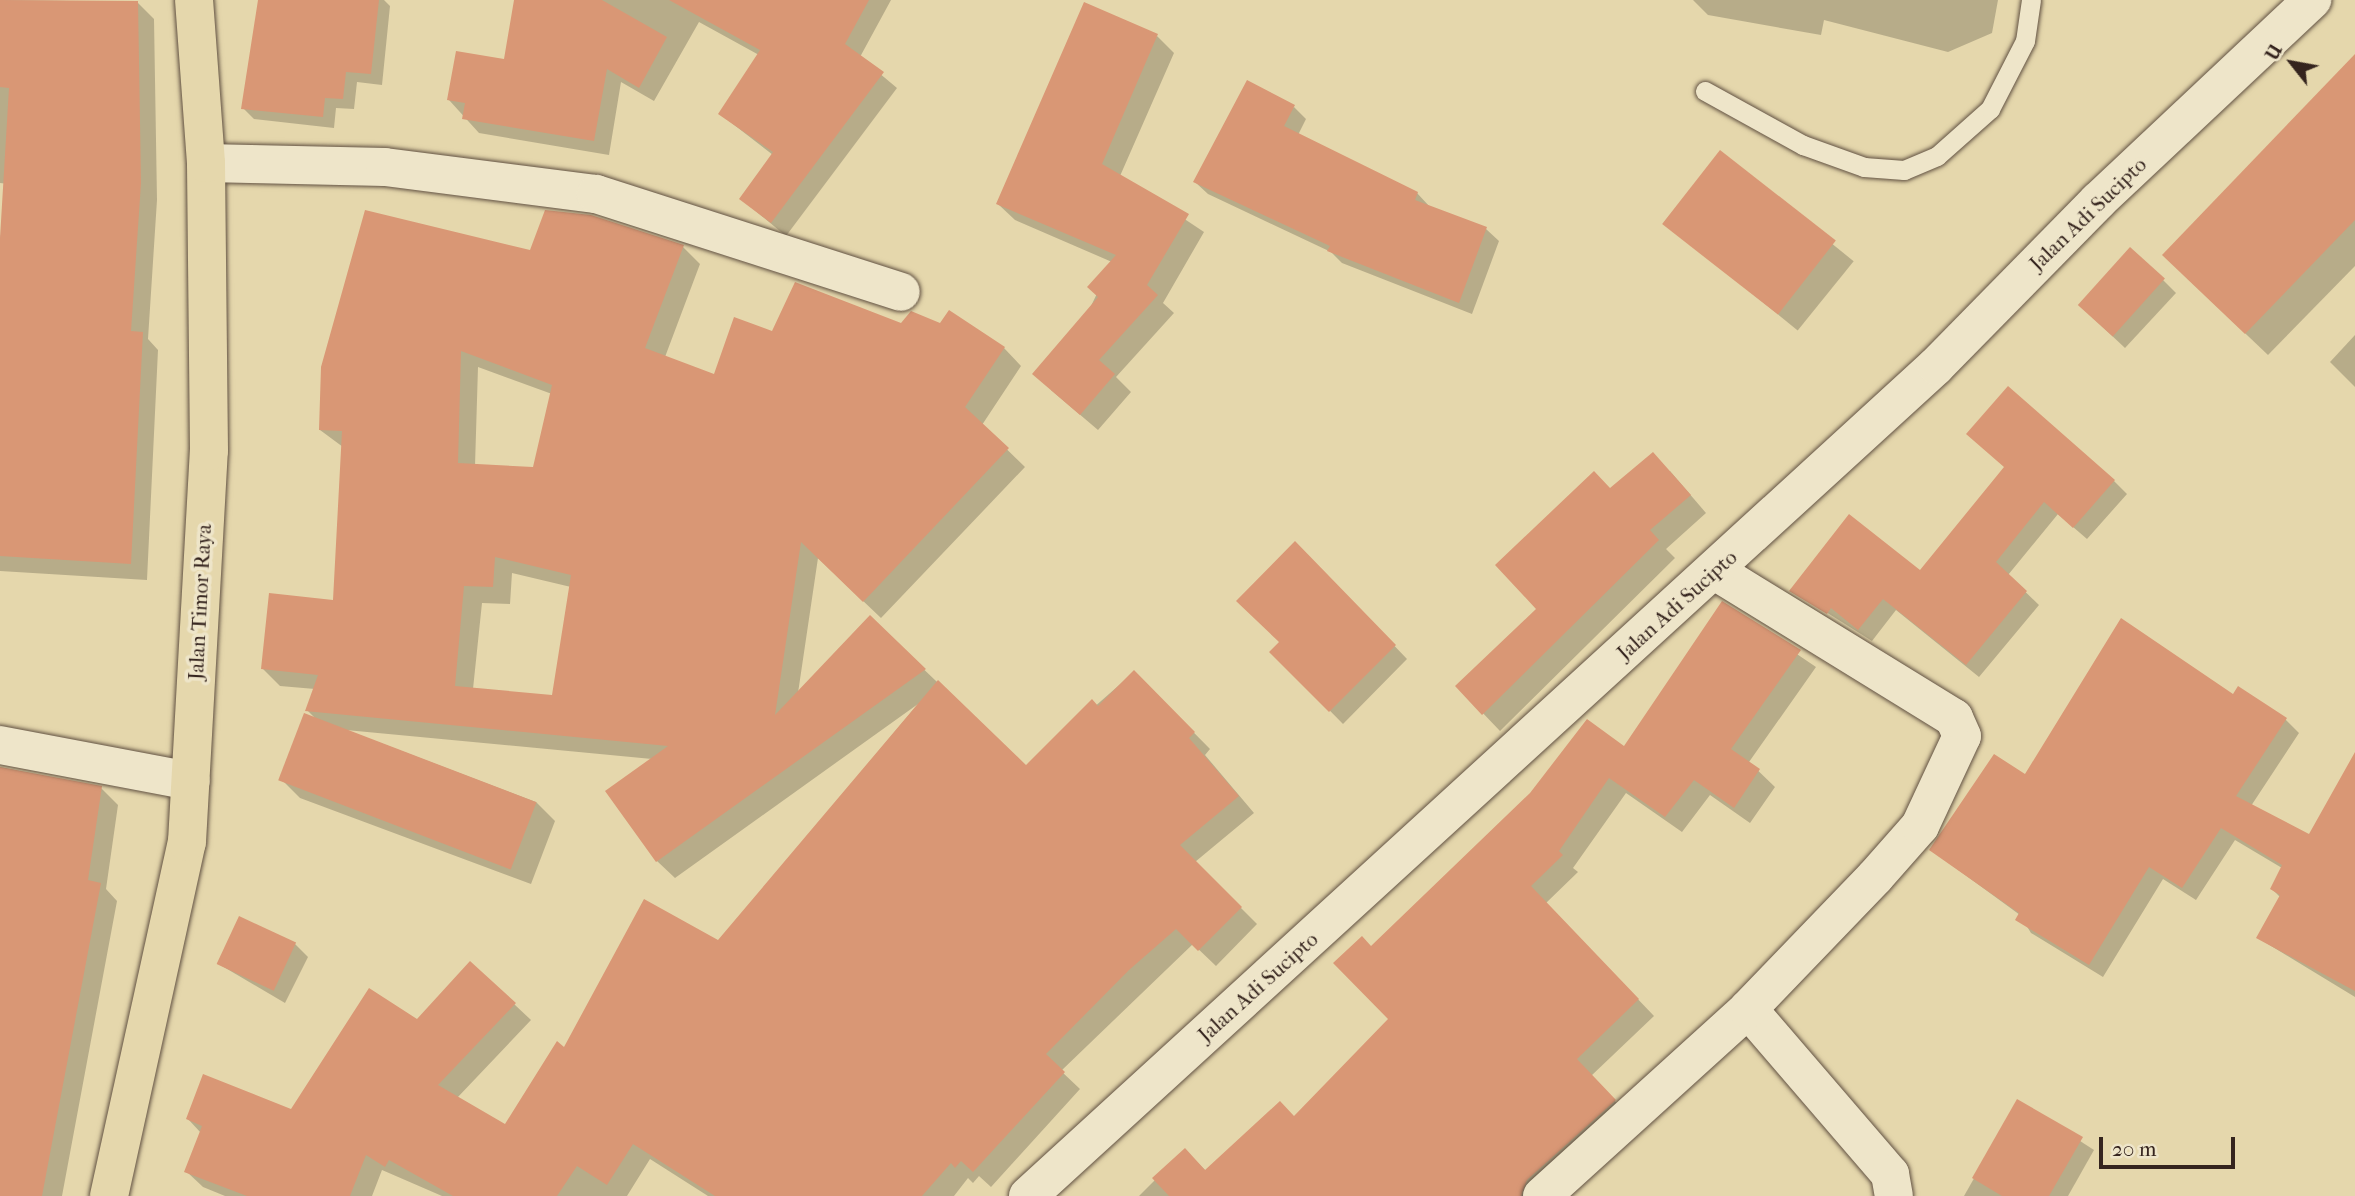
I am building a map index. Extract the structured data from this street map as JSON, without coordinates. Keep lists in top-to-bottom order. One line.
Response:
{"streets":{"highway":["Jalan Timor Raya"],"street":["Jalan Adi Sucipto"]},"scale_bar":"20 m","north":"top left"}
